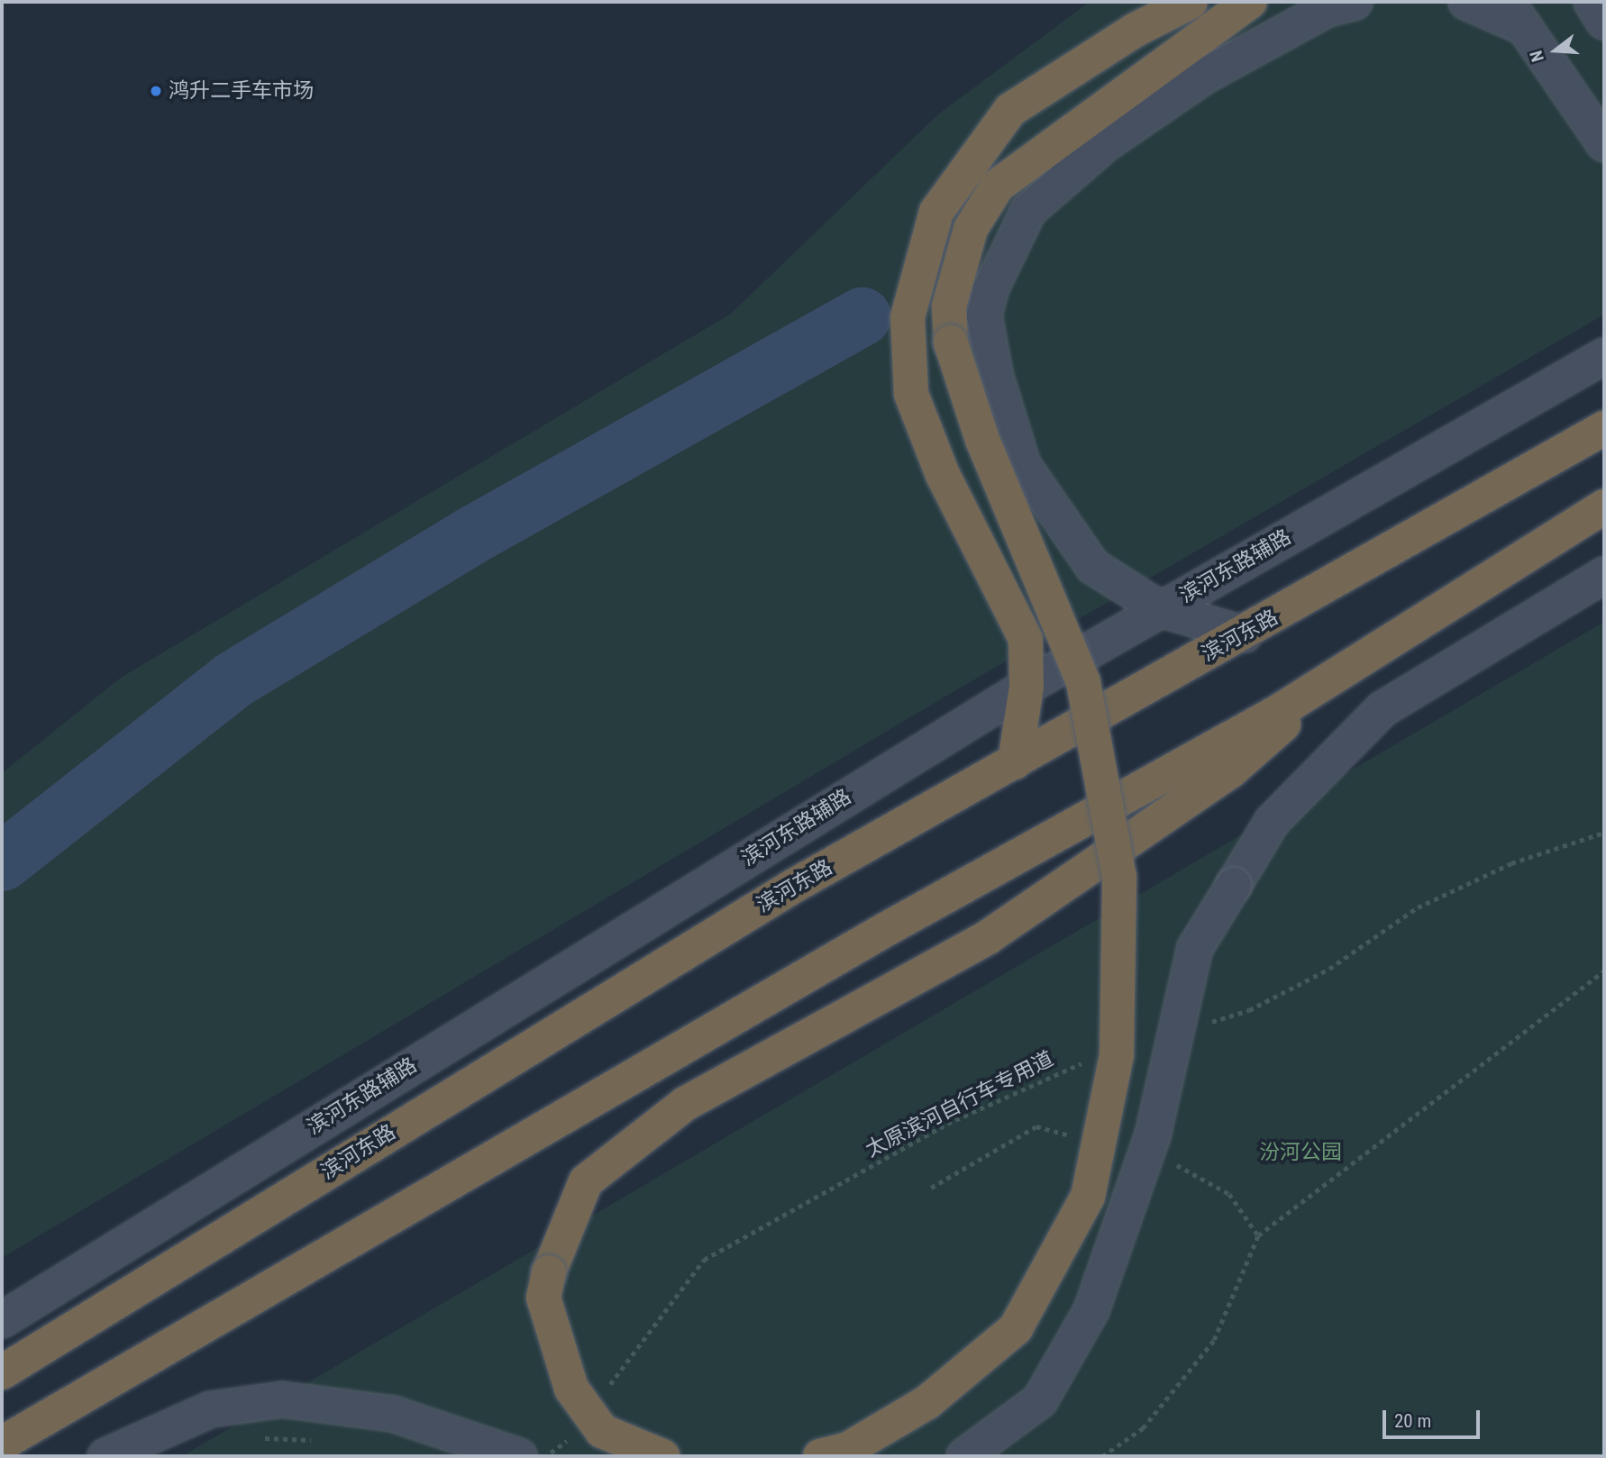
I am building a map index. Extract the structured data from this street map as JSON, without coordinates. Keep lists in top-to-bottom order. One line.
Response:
{"streets":{"highway":["滨河东路"],"main road":["滨河东路辅路"],"path":["太原滨河自行车专用道"]},"parks":["汾河公园"],"places":["鸿升二手车市场"],"scale_bar":"20 m","north":"left"}
